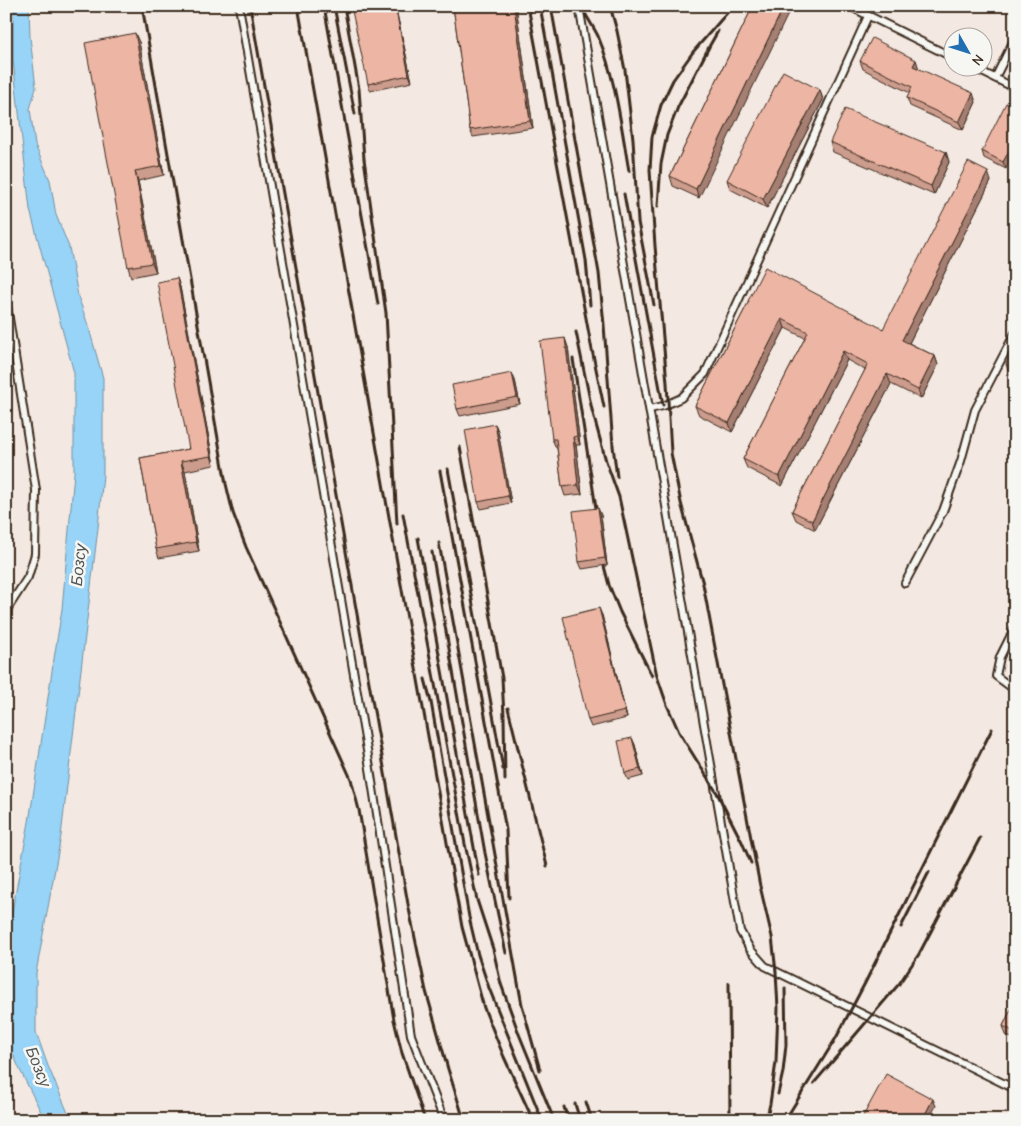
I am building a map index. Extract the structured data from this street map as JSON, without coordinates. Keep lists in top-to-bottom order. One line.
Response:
{"water":["Бозсу"],"north":"bottom right"}
